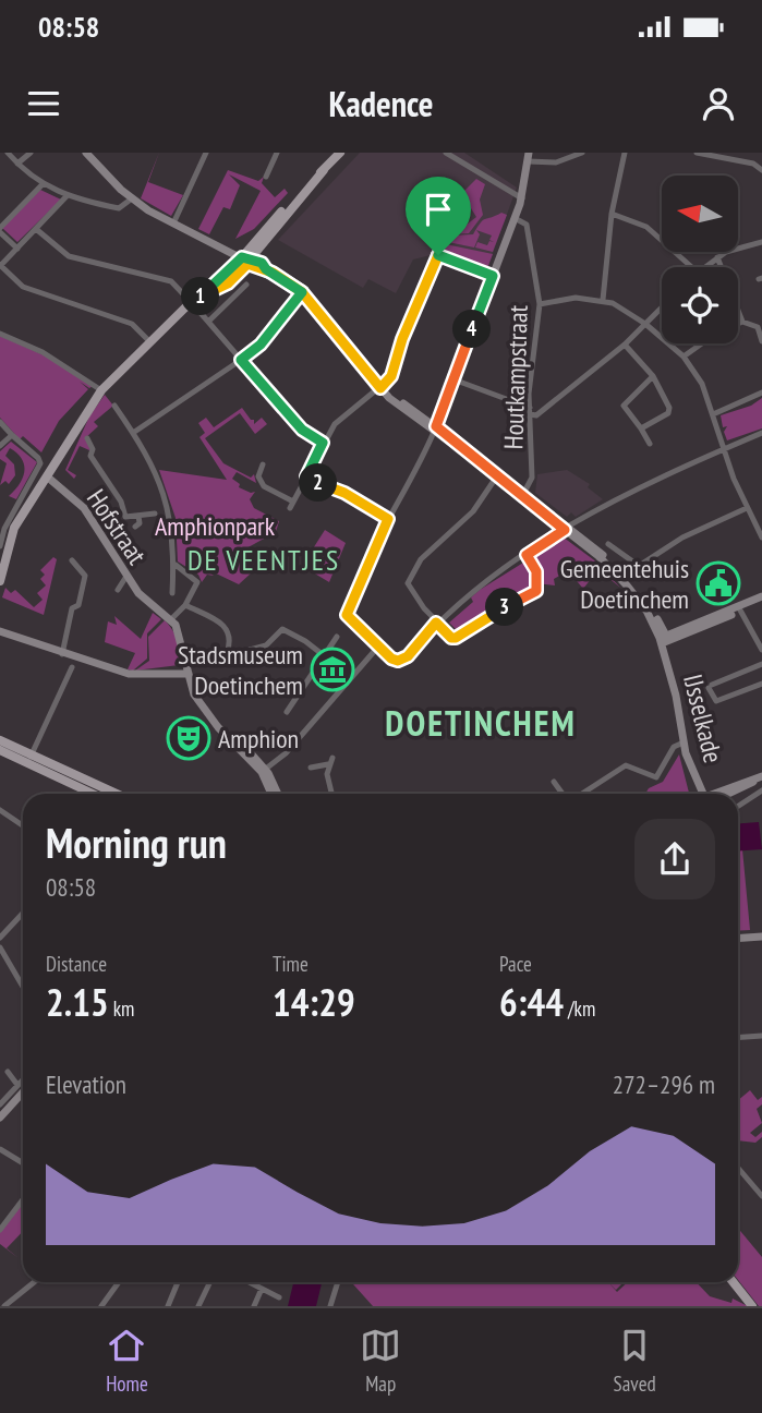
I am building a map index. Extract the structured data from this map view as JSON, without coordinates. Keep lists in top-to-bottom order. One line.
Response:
{"streets":{"street":["Houtkampstraat","Hofstraat","IJsselkade"]},"crossings":[["Houtkampstraat","IJsselkade"]],"districts":["DE VEENTJES","DOETINCHEM"],"parks":["Amphionpark"],"places":{"public building":["Gemeentehuis Doetinchem"],"museum":["Stadsmuseum Doetinchem"],"theatre":["Amphion"]},"north":"left","page":{"status":"08:58","header":"Kadence","pins":["1","4","2","3"],"heading":["Morning run","08:58"],"stats":[["Distance","2.15 km"],["Time","14:29"],["Pace","6:44 /km"]],"chart":["Elevation","272–296 m"],"tabs":["Home","Map","Saved"]}}
